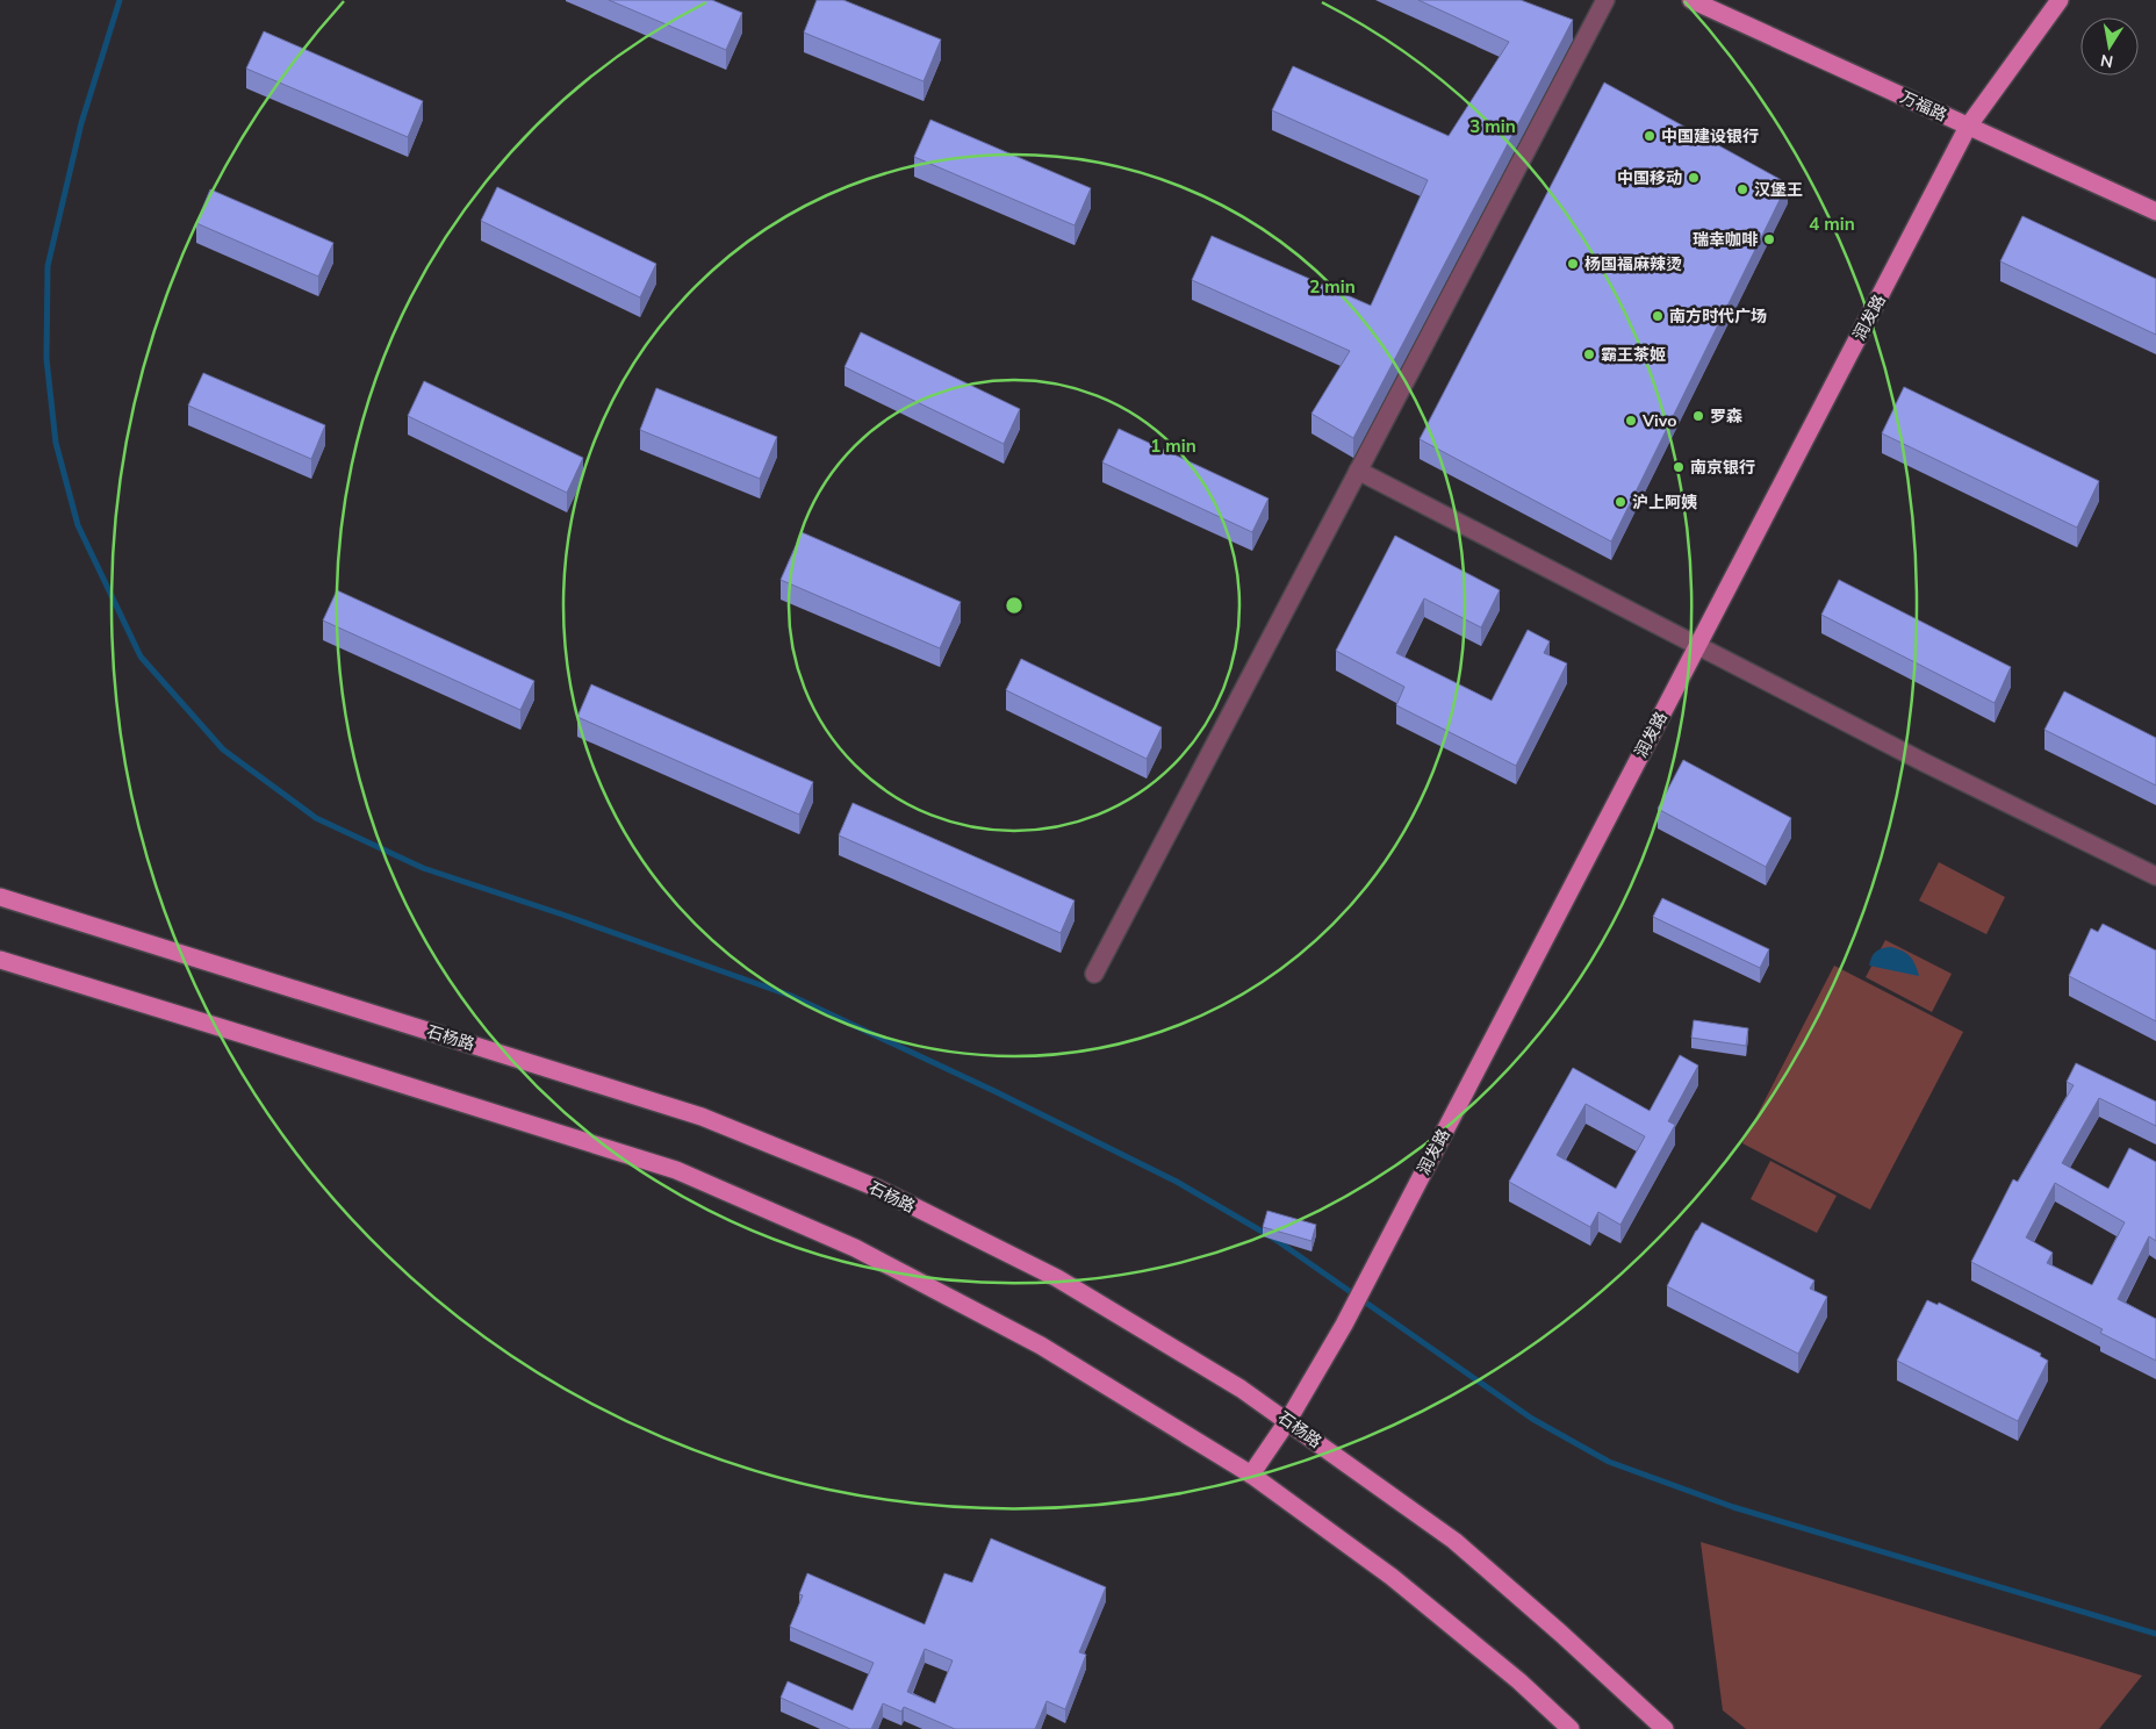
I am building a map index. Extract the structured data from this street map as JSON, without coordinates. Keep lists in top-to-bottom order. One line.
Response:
{"streets":{"main road":["万福路","润发路","石杨路"]},"crossings":[["万福路","润发路"],["润发路","石杨路"]],"places":["中国建设银行","中国移动","汉堡王","瑞幸咖啡","杨国福麻辣烫","南方时代广场","霸王茶姬","罗森","Vivo","南京银行","沪上阿姨"],"north":"bottom","rings":["3 min","4 min","2 min","1 min"]}
